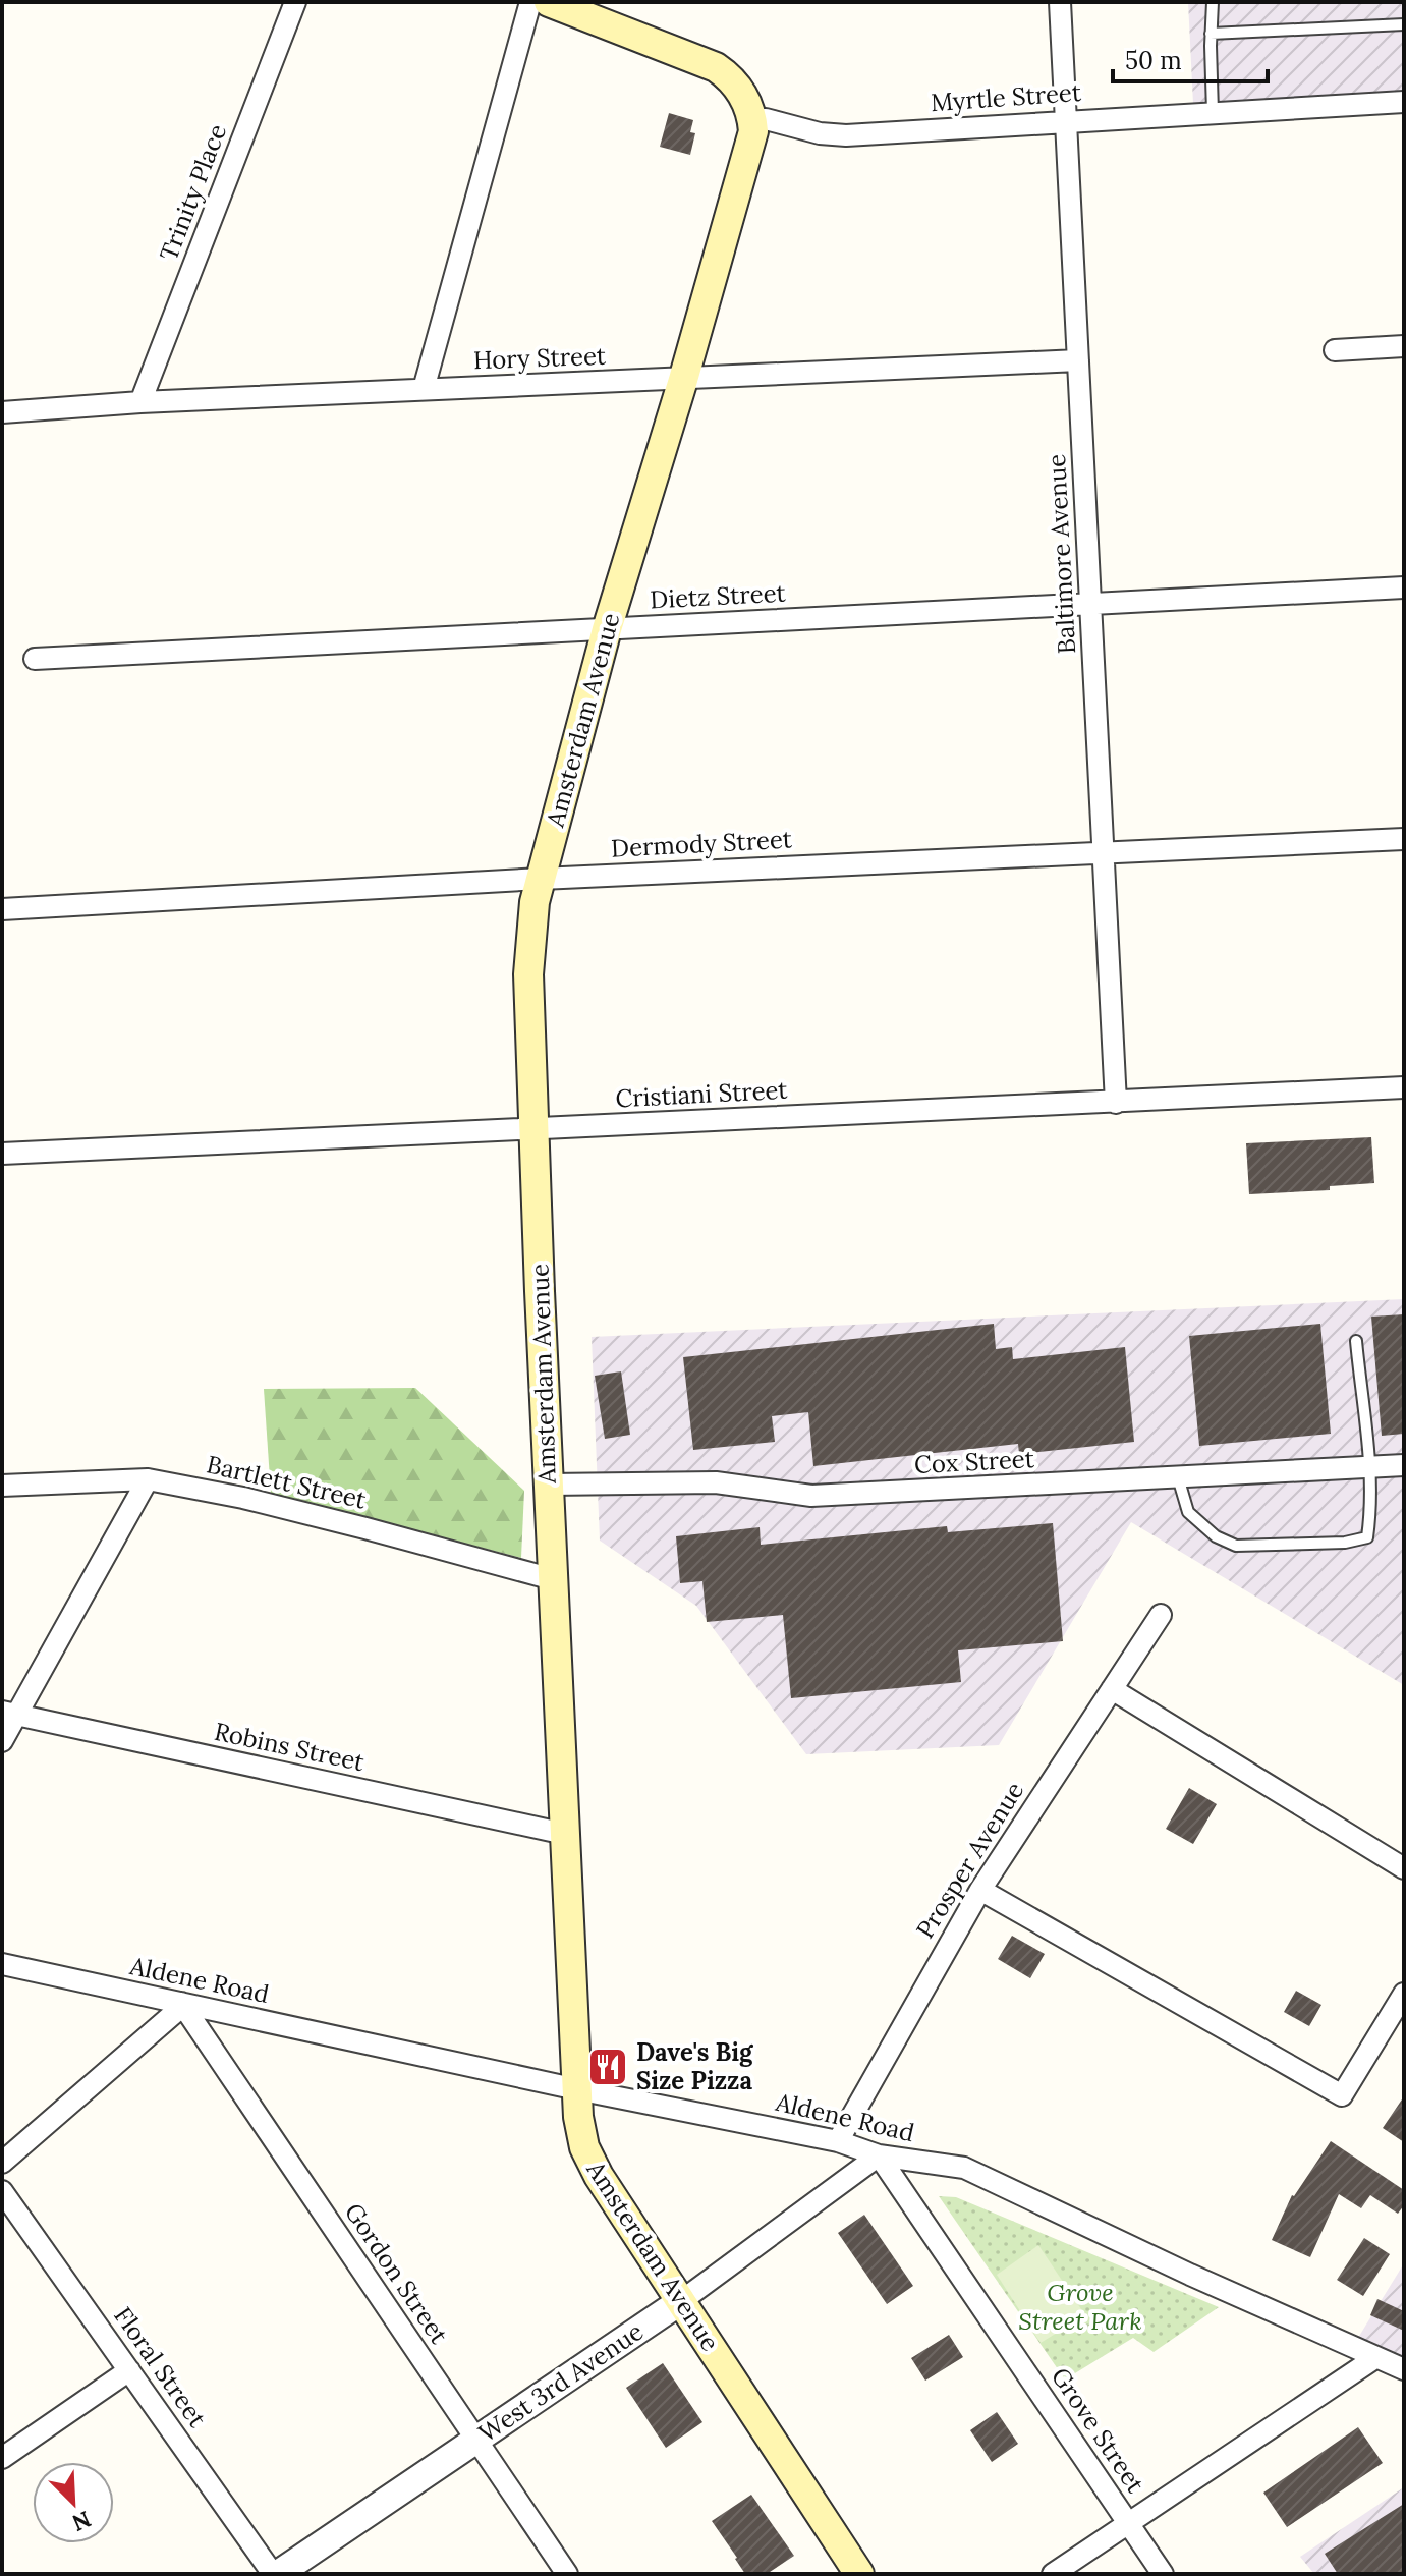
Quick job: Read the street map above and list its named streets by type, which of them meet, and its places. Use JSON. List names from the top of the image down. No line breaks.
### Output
{"streets":{"main road":["Amsterdam Avenue"],"street":["Myrtle Street","Trinity Place","Hory Street","Baltimore Avenue","Dietz Street","Dermody Street","Cristiani Street","Cox Street","Bartlett Street","Robins Street","Prosper Avenue","Aldene Road","Gordon Street","Floral Street","West 3rd Avenue","Grove Street"]},"crossings":[["Myrtle Street","Baltimore Avenue"],["Myrtle Street","Amsterdam Avenue"],["Trinity Place","Hory Street"],["Hory Street","Baltimore Avenue"],["Hory Street","Amsterdam Avenue"],["Baltimore Avenue","Dietz Street"],["Baltimore Avenue","Dermody Street"],["Baltimore Avenue","Cristiani Street"],["Dietz Street","Amsterdam Avenue"],["Amsterdam Avenue","Dermody Street"],["Amsterdam Avenue","Cristiani Street"],["Amsterdam Avenue","Cox Street"],["Amsterdam Avenue","Bartlett Street"],["Amsterdam Avenue","Robins Street"],["Amsterdam Avenue","Aldene Road"],["Amsterdam Avenue","West 3rd Avenue"],["Prosper Avenue","Aldene Road"],["Aldene Road","Gordon Street"],["Aldene Road","West 3rd Avenue"],["Aldene Road","Grove Street"],["Gordon Street","West 3rd Avenue"],["Floral Street","West 3rd Avenue"],["West 3rd Avenue","Grove Street"]],"parks":["Grove Street Park"],"places":{"restaurant":["Dave's Big Size Pizza"]},"scale_bar":"50 m","north":"bottom right"}
